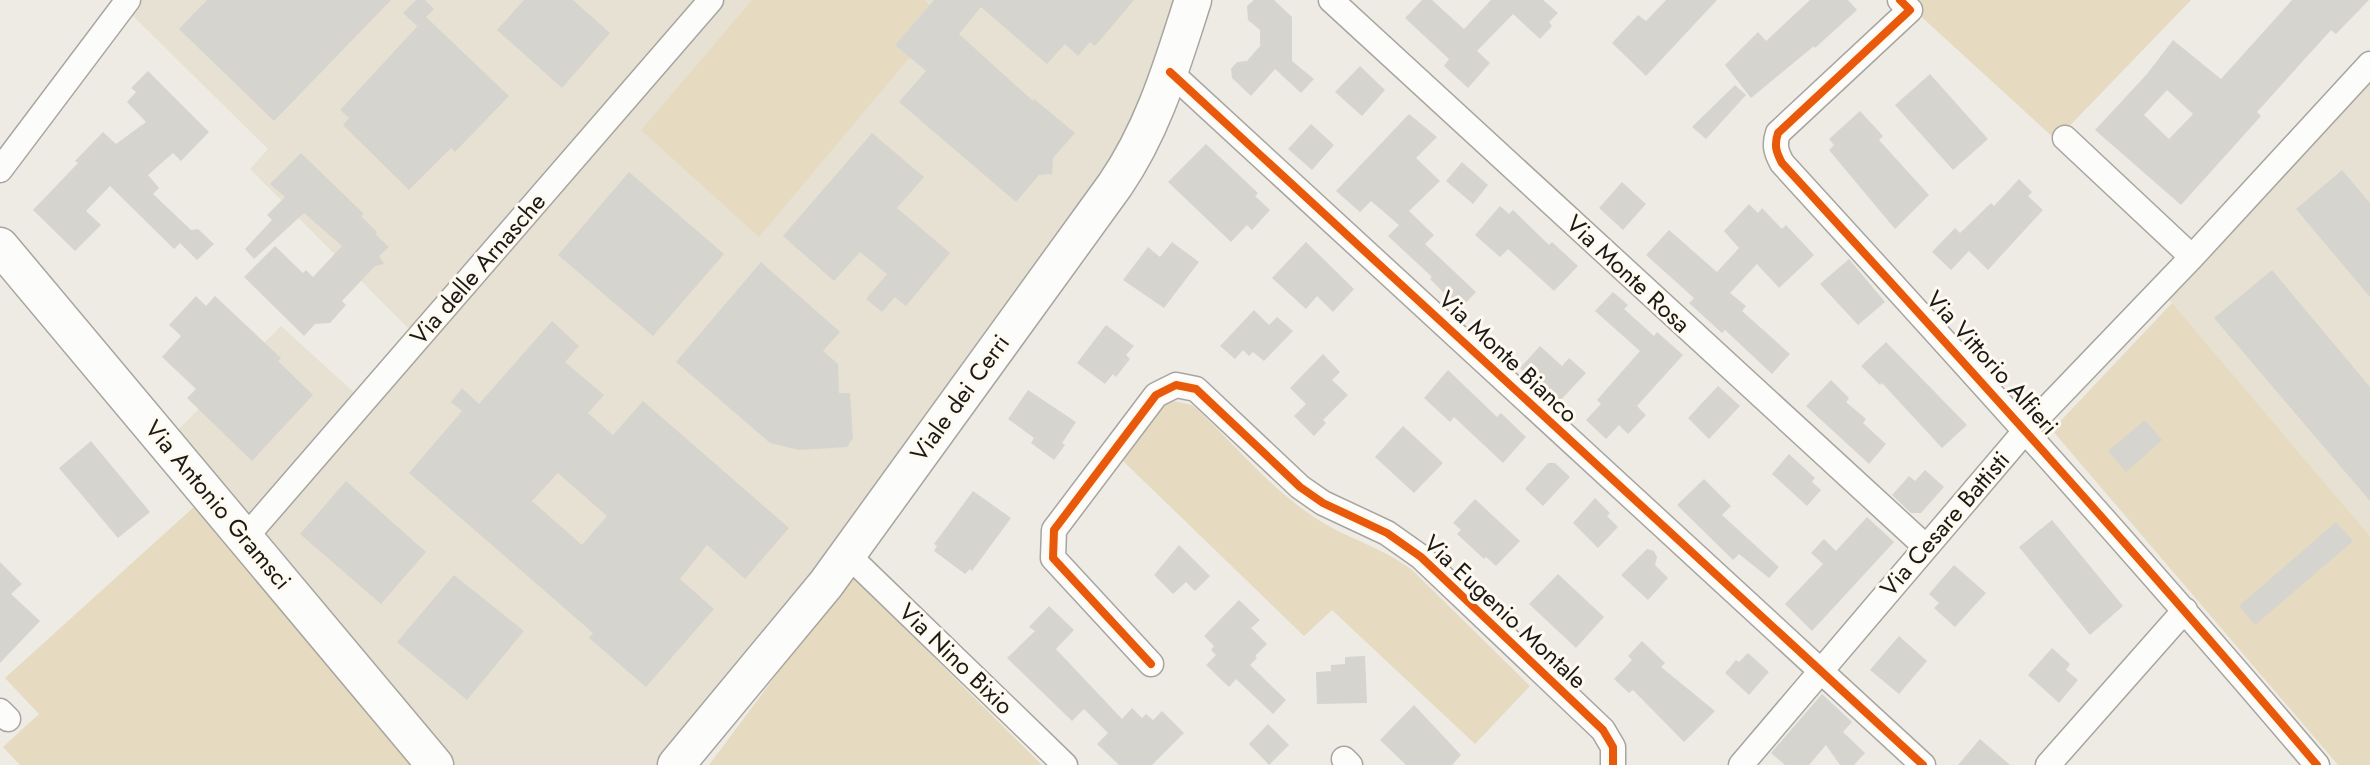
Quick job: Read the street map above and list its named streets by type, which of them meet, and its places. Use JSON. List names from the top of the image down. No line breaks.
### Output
{"streets":{"street":["Via delle Arnasche","Via Monte Rosa","Via Monte Bianco","Via Vittorio Alfieri","Viale dei Cerri","Via Antonio Gramsci","Via Cesare Battisti","Via Eugenio Montale","Via Nino Bixio"]},"crossings":[["Via delle Arnasche","Via Antonio Gramsci"],["Via Monte Rosa","Via Cesare Battisti"],["Via Monte Bianco","Viale dei Cerri"],["Via Monte Bianco","Via Cesare Battisti"],["Via Vittorio Alfieri","Via Cesare Battisti"],["Viale dei Cerri","Via Nino Bixio"]]}
